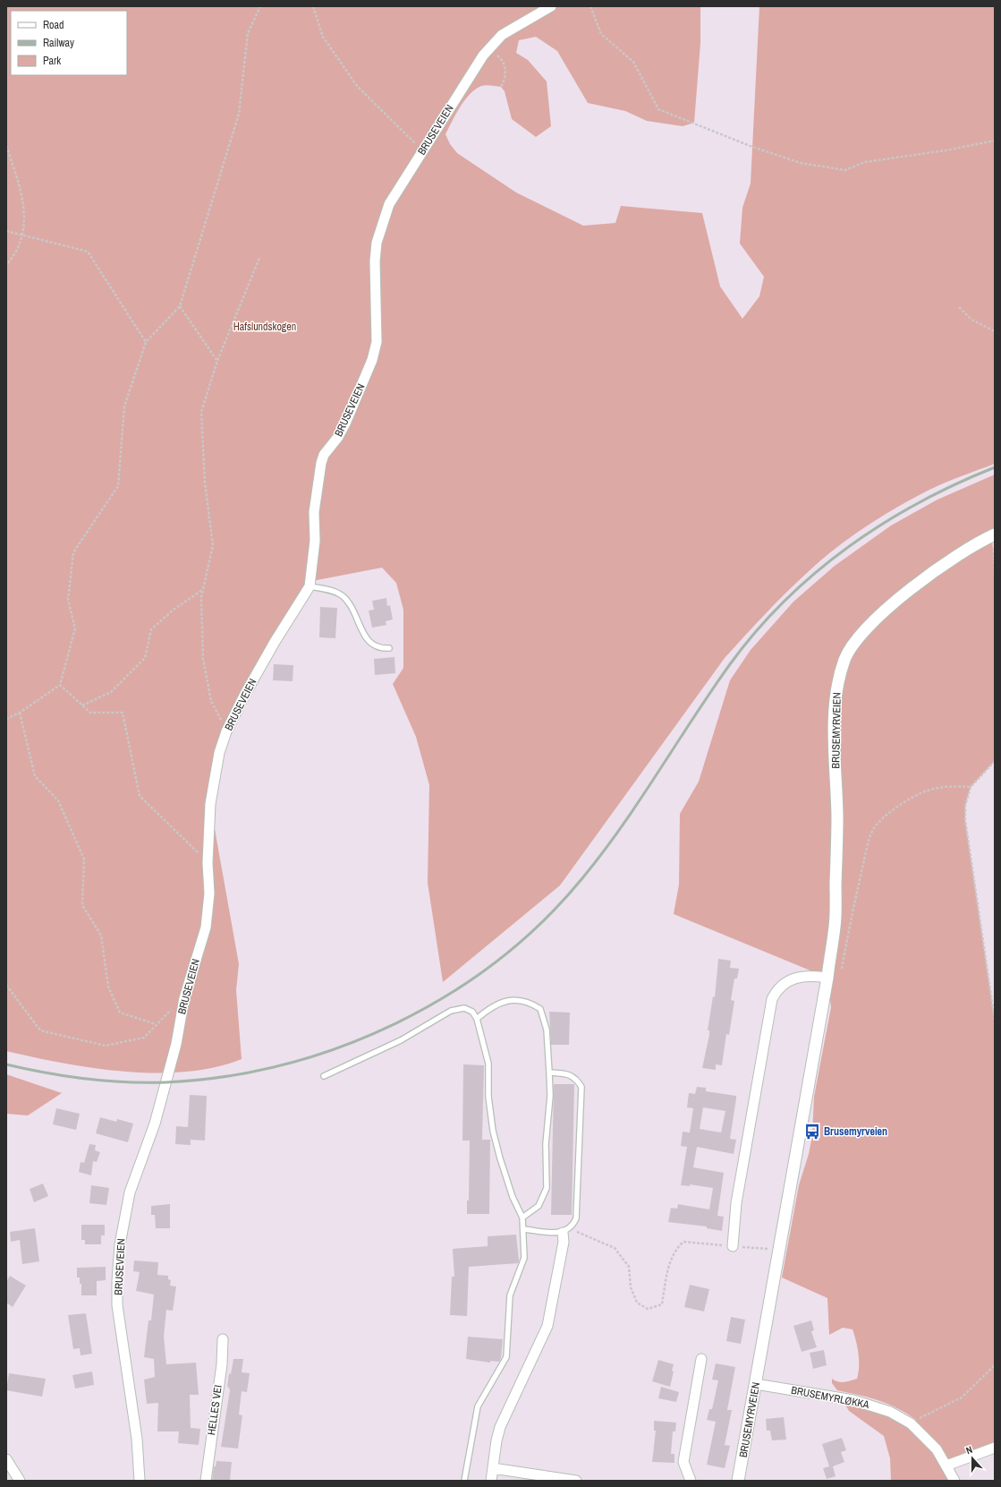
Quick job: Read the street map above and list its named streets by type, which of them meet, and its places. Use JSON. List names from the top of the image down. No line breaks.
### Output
{"streets":{"street":["BRUSEVEIEN","BRUSEMYRVEIEN","BRUSEMYRLØKKA","HELLES VEI"]},"crossings":[["BRUSEMYRVEIEN","BRUSEMYRLØKKA"]],"parks":["Hafslundskogen"],"places":{"bus stop":["Brusemyrveien"]},"legend":["Road","Railway","Park"],"north":"top"}
